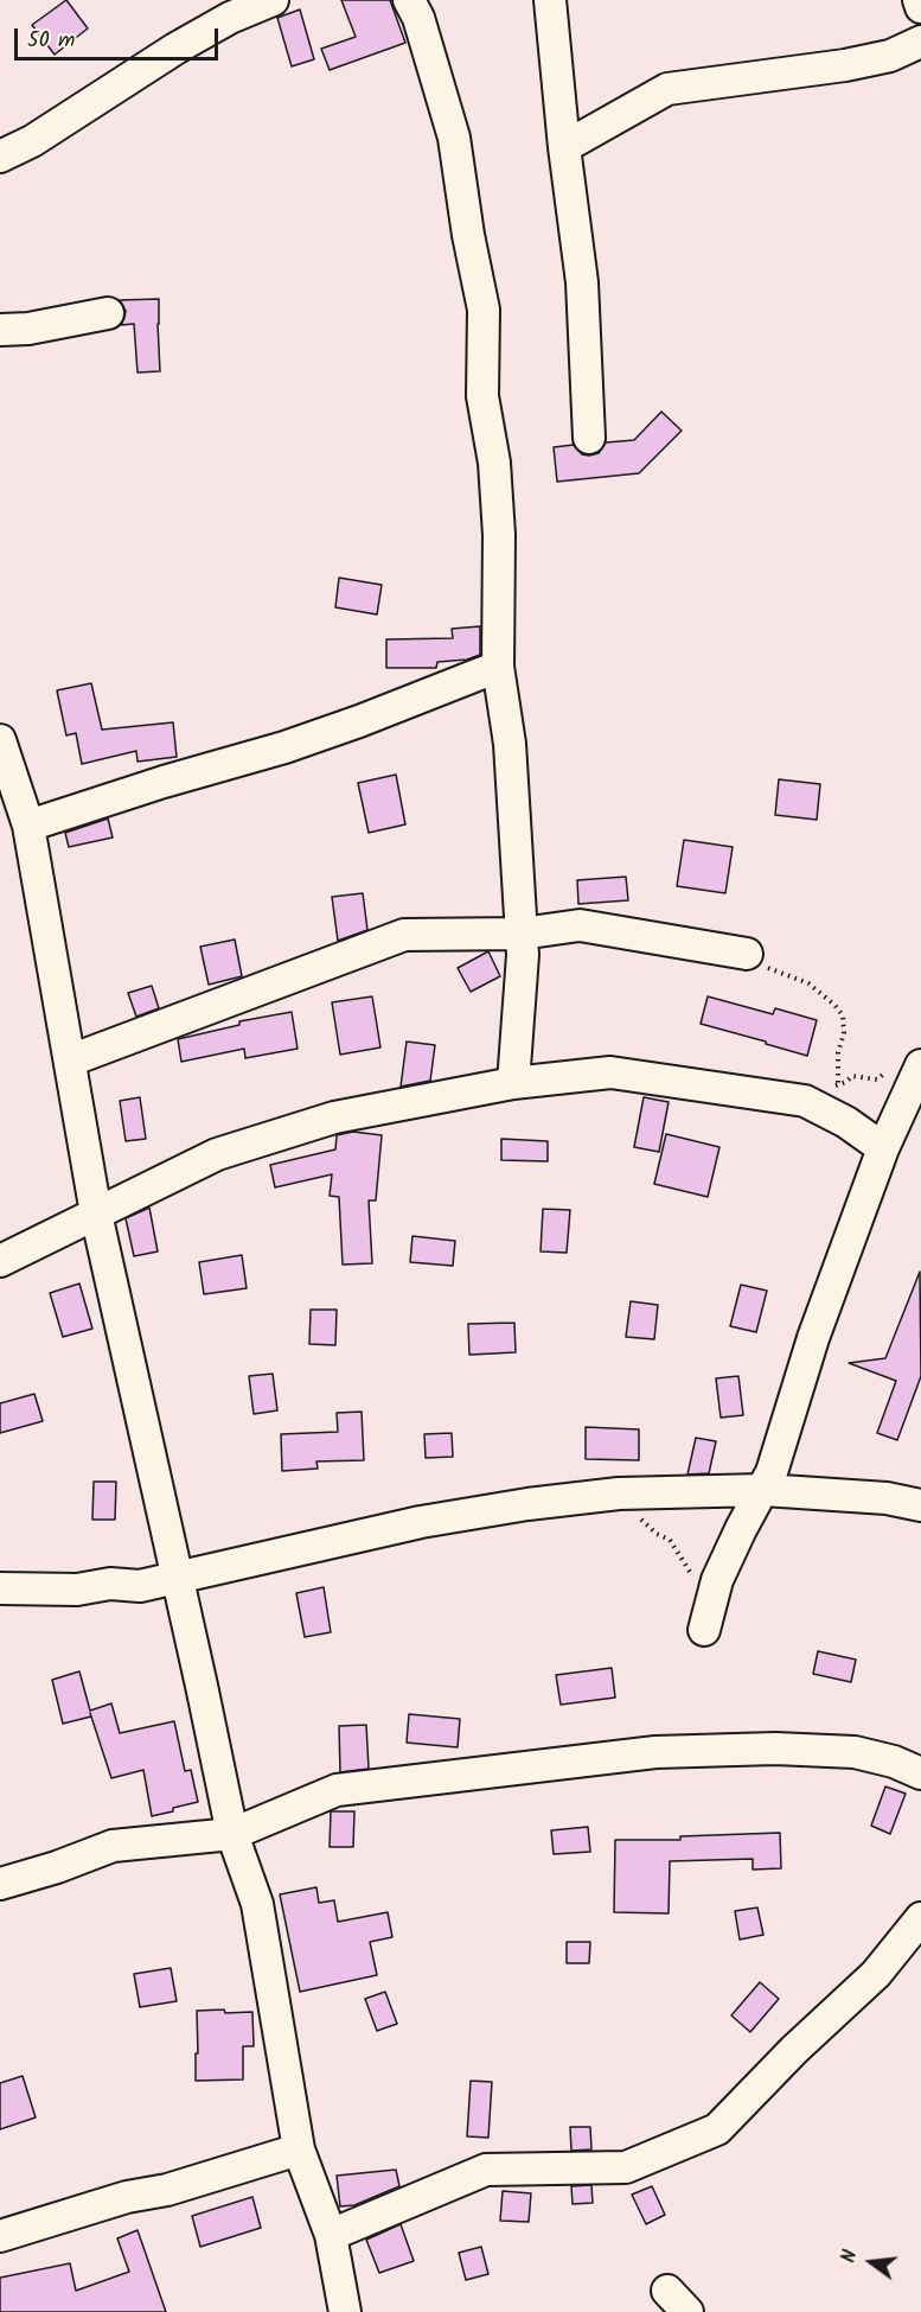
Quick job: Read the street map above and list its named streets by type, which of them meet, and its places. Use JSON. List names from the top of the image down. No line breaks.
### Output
{"scale_bar":"50 m","north":"left"}
